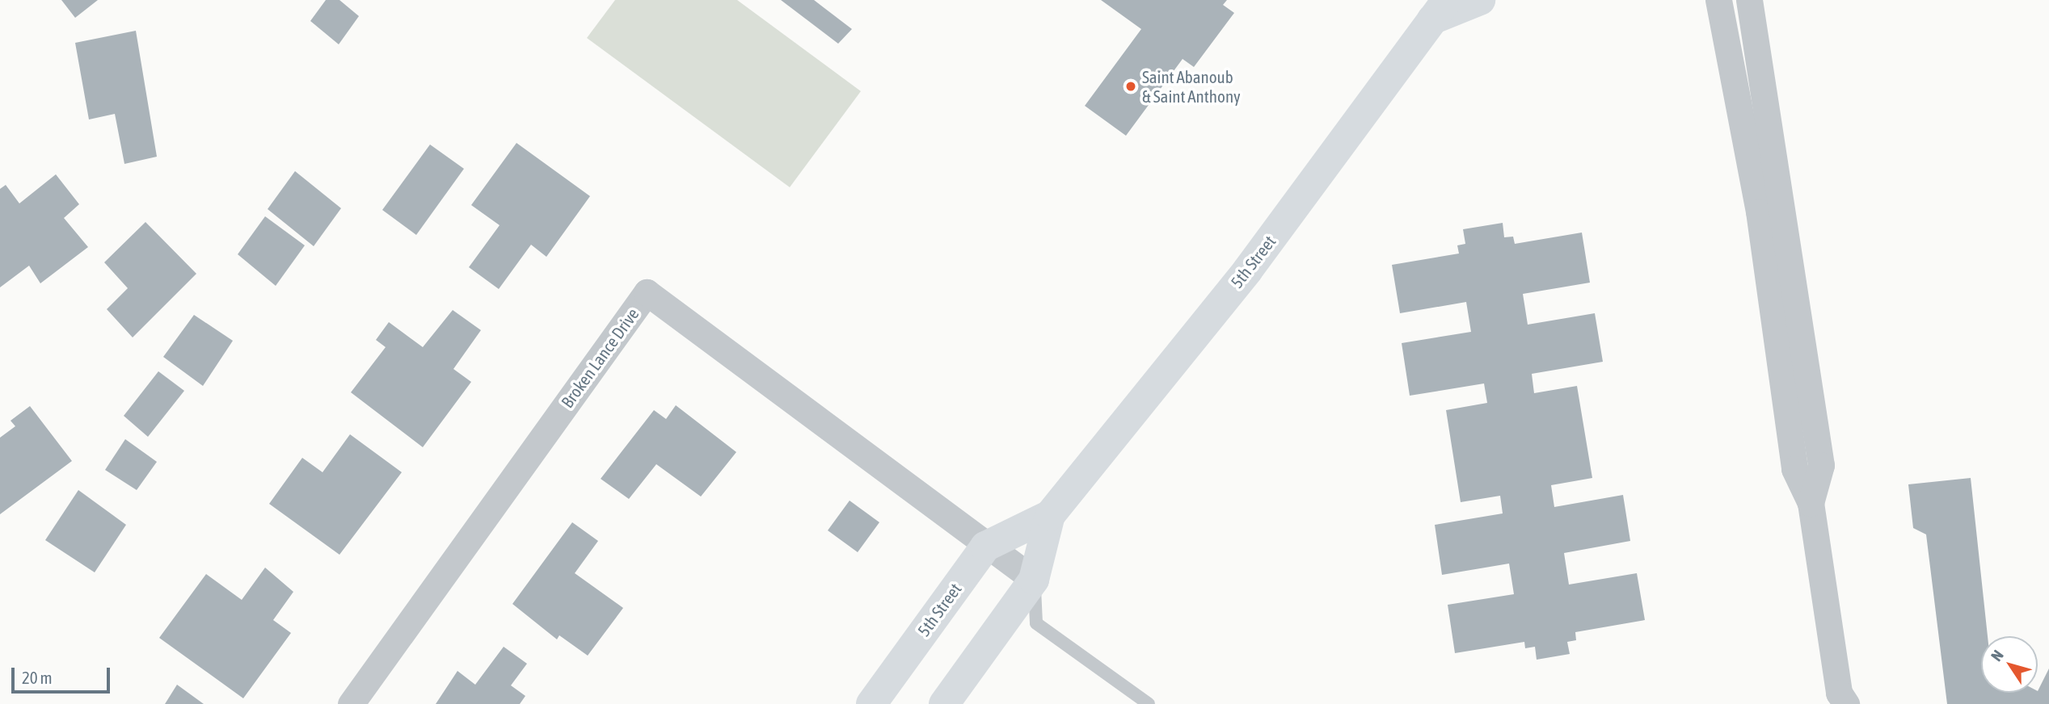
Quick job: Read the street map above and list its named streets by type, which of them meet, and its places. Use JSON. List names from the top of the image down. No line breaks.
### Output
{"streets":{"street":["5th Street","Broken Lance Drive"]},"crossings":[["5th Street","Broken Lance Drive"]],"places":["Saint Abanoub & Saint Anthony"],"scale_bar":"20 m","north":"top left"}
